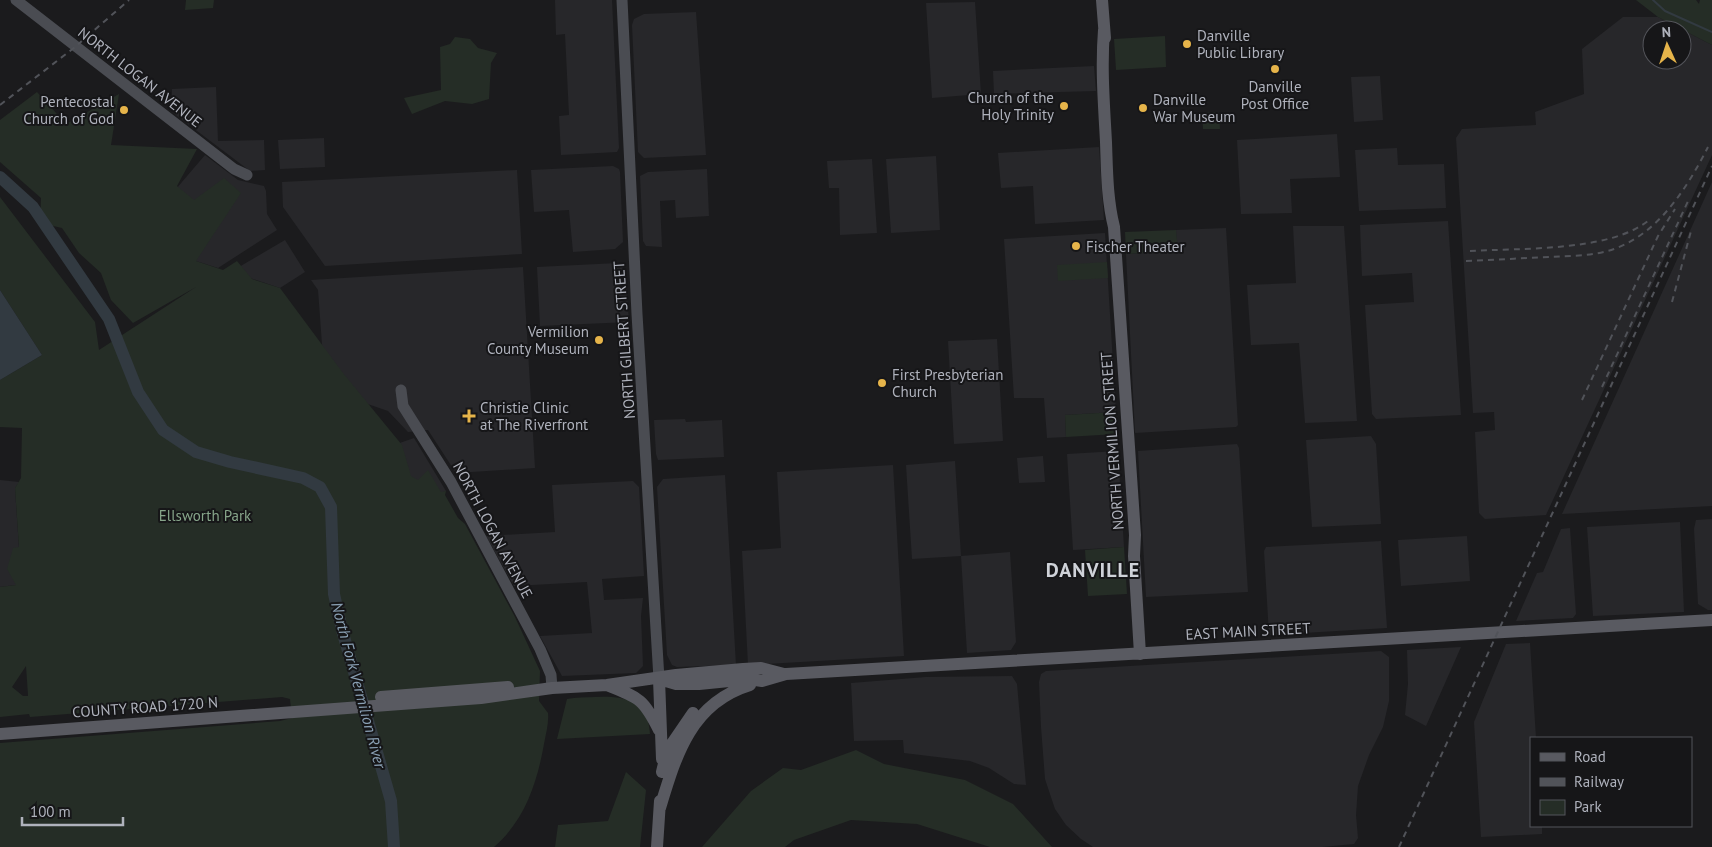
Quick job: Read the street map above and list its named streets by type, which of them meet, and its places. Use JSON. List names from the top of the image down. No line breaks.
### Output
{"streets":{"main road":["NORTH LOGAN AVENUE","NORTH GILBERT STREET","NORTH VERMILION STREET","EAST MAIN STREET","COUNTY ROAD 1720 N"]},"crossings":[["NORTH GILBERT STREET","EAST MAIN STREET"],["NORTH VERMILION STREET","EAST MAIN STREET"]],"districts":["DANVILLE"],"water":["North Fork Vermilion River"],"parks":["Ellsworth Park"],"places":{"other":["Danville Public Library","Danville Post Office","Church of the Holy Trinity","Danville War Museum","Pentecostal Church of God","Fischer Theater","Vermilion County Museum","First Presbyterian Church"],"health":["Christie Clinic at The Riverfront"]},"legend":["Road","Railway","Park"],"scale_bar":"100 m","north":"top"}
